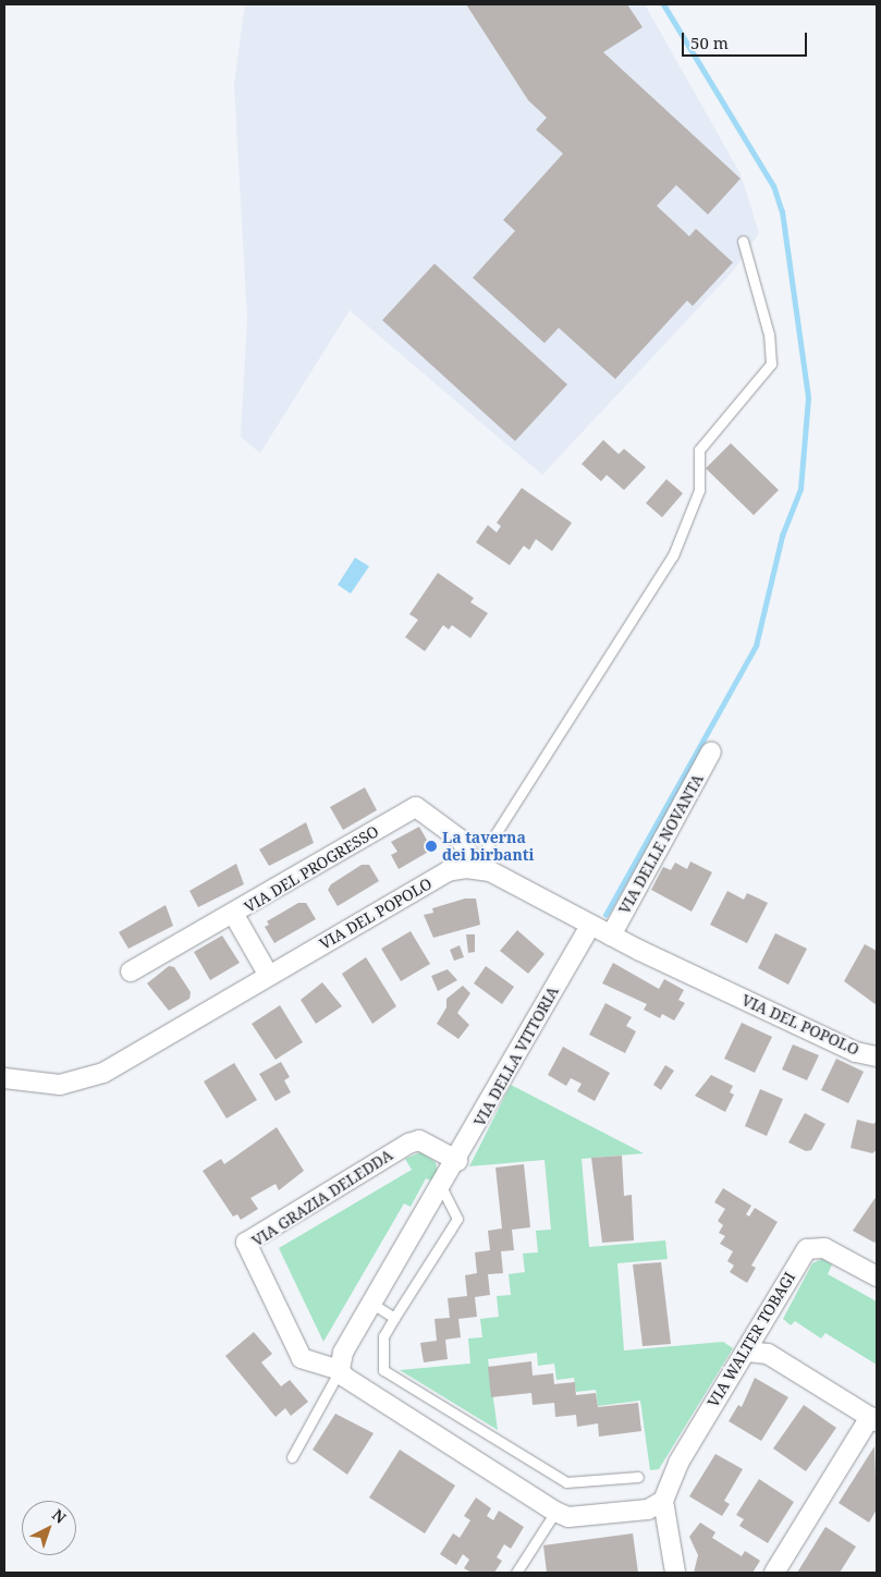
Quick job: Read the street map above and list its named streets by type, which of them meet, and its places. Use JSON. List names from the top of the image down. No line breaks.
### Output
{"streets":{"street":["VIA DELLE NOVANTA","VIA DEL PROGRESSO","VIA DEL POPOLO","VIA DELLA VITTORIA","VIA GRAZIA DELEDDA","VIA WALTER TOBAGI"]},"crossings":[["VIA DELLE NOVANTA","VIA DEL POPOLO"],["VIA DEL PROGRESSO","VIA DEL POPOLO"],["VIA DEL POPOLO","VIA DELLA VITTORIA"],["VIA DELLA VITTORIA","VIA GRAZIA DELEDDA"],["VIA GRAZIA DELEDDA","VIA WALTER TOBAGI"]],"places":["La taverna dei birbanti"],"scale_bar":"50 m","north":"top right"}
